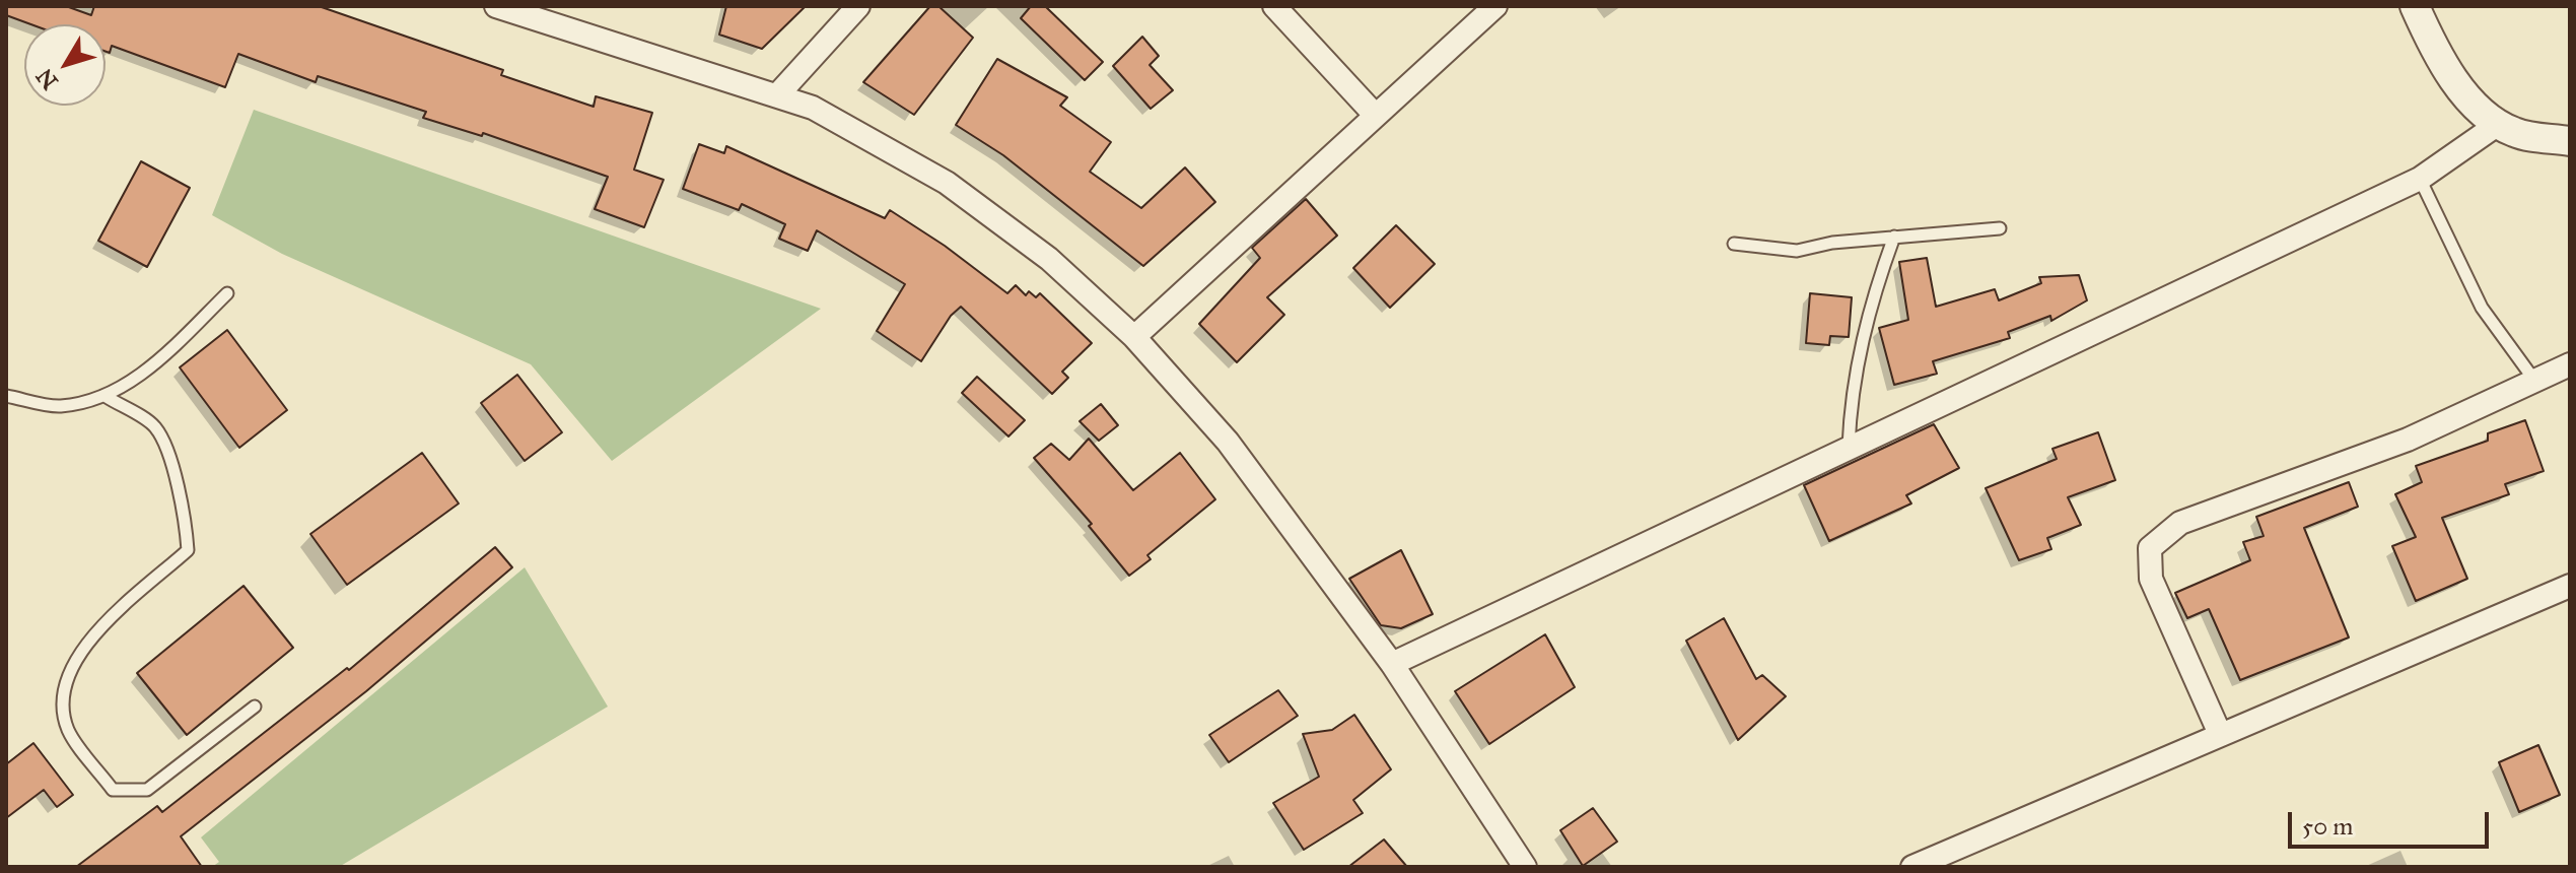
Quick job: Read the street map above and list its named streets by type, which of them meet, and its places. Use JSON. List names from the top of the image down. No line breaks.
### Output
{"scale_bar":"50 m","north":"bottom left"}
